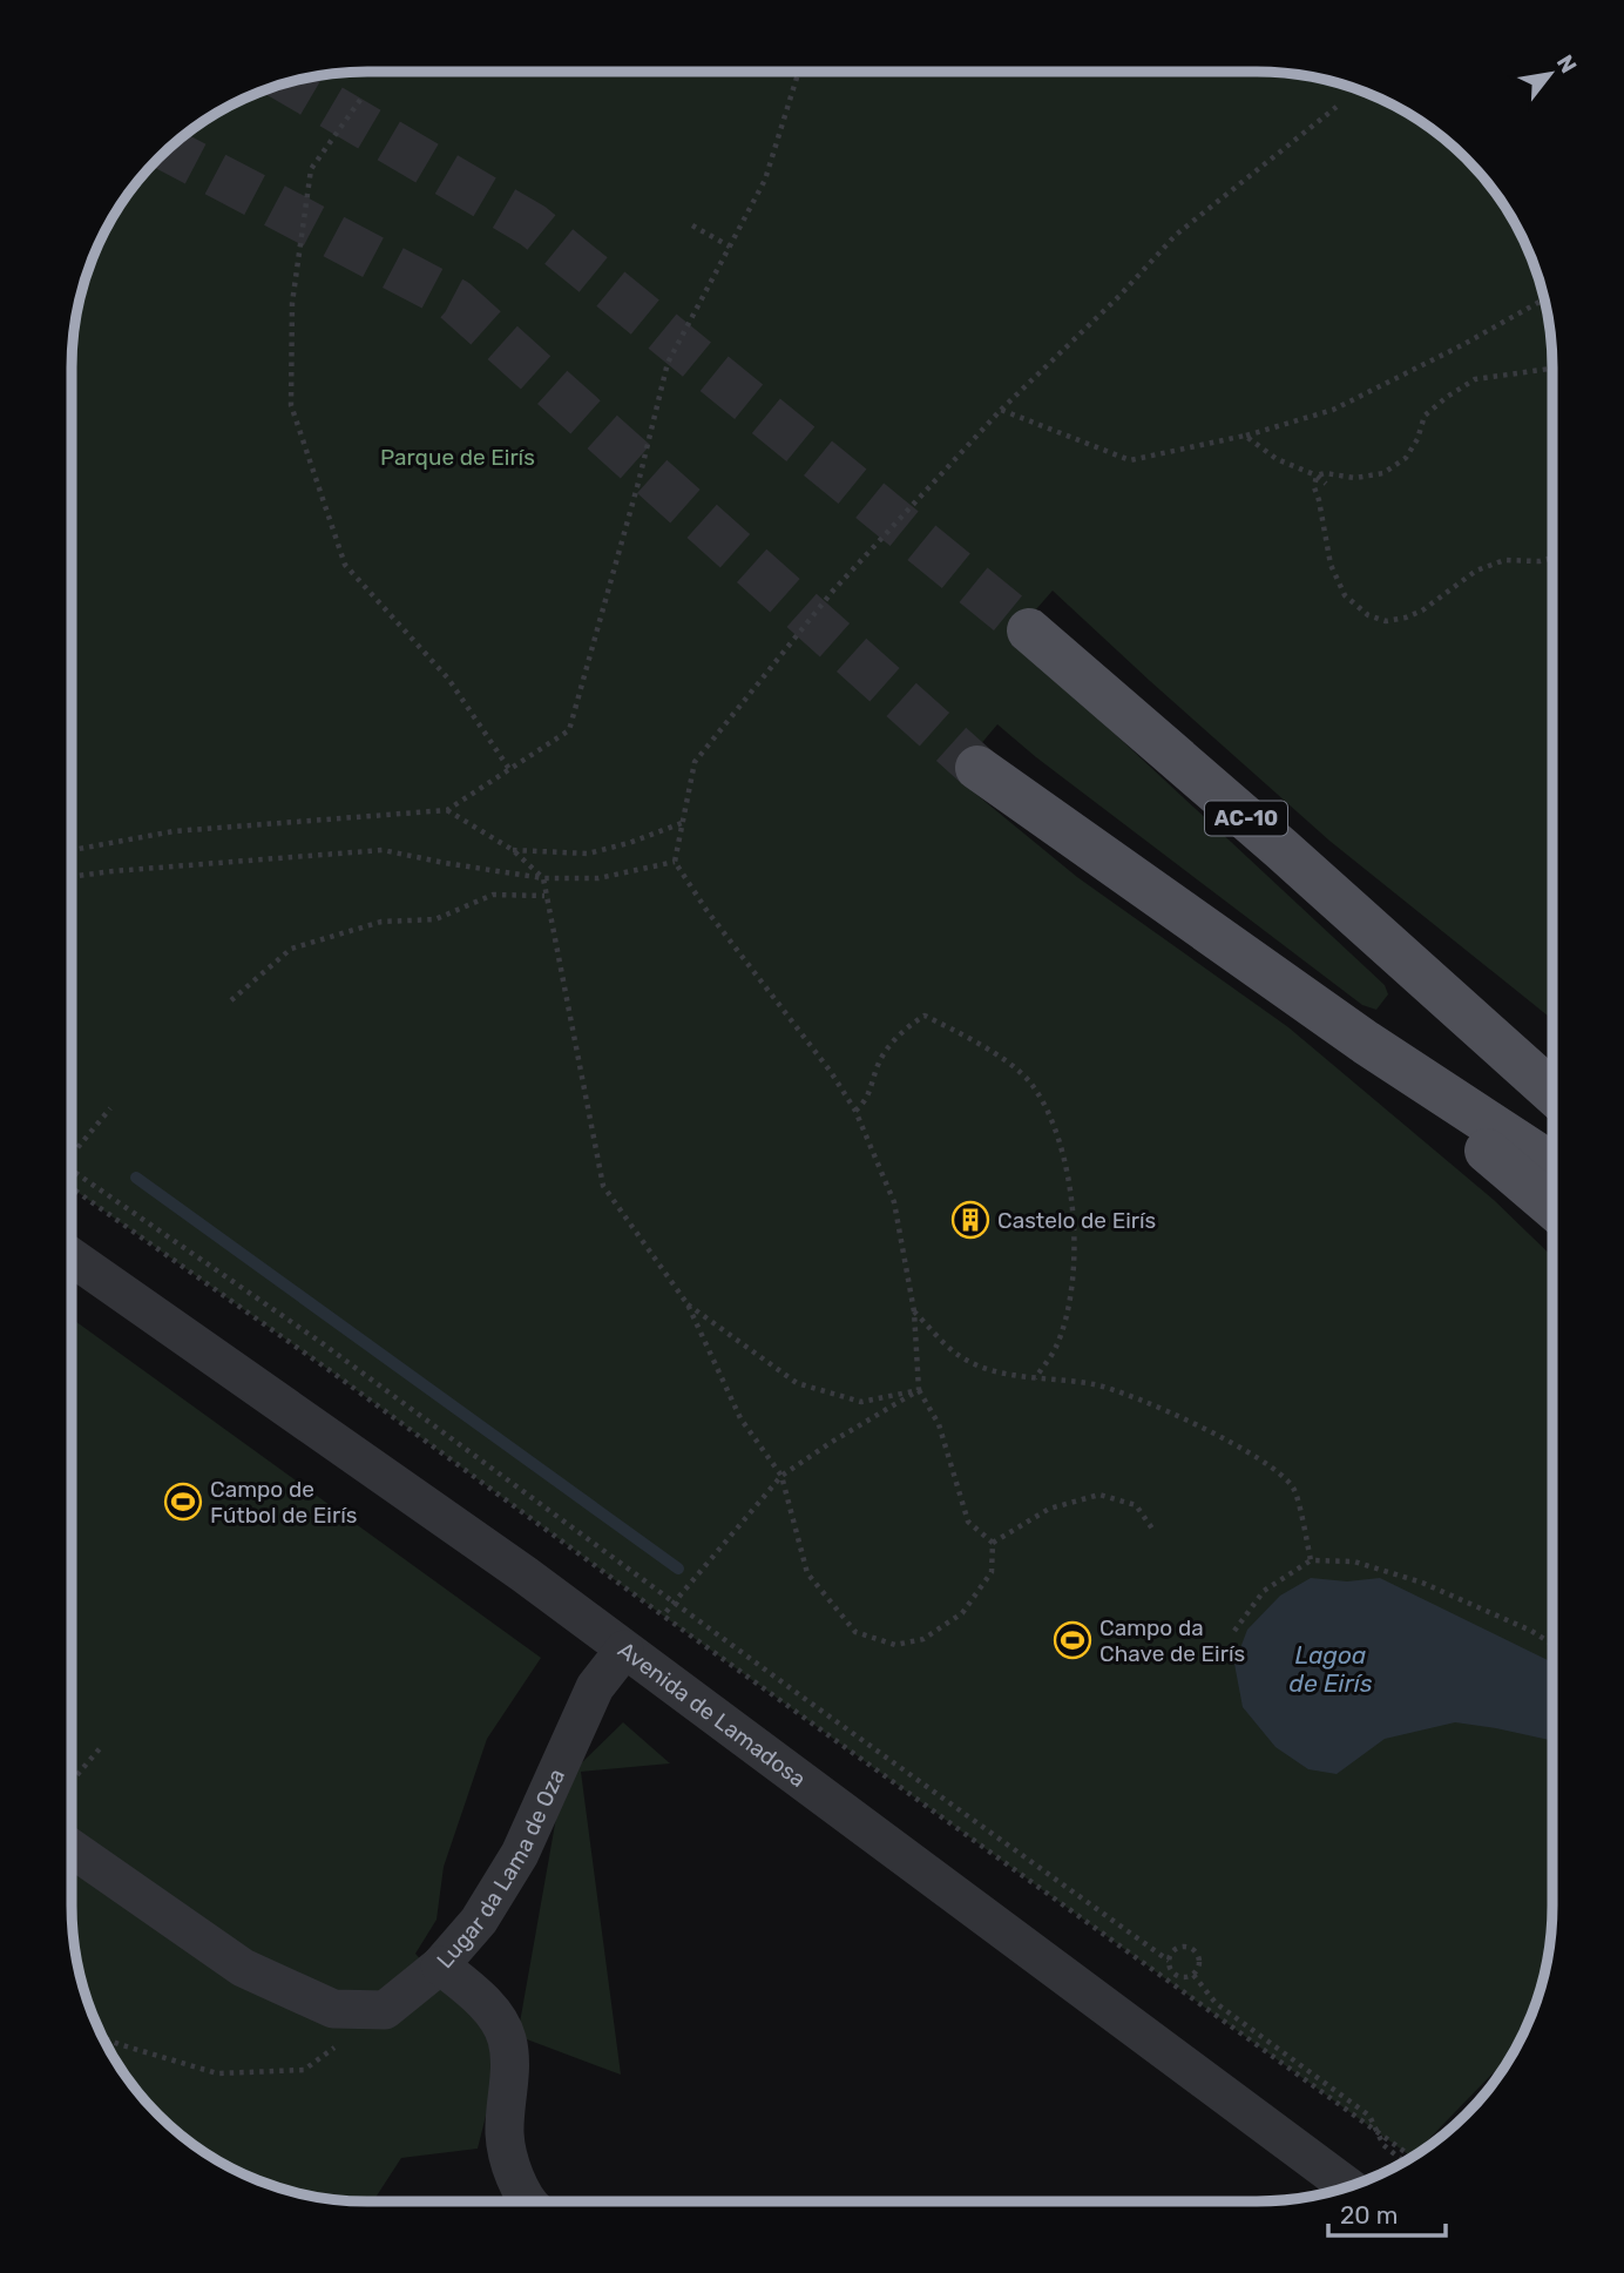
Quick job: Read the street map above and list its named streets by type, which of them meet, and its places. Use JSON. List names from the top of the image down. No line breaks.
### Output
{"streets":{"main road":["AC-10"],"street":["Avenida de Lamadosa","Lugar da Lama de Oza"]},"crossings":[["Avenida de Lamadosa","Lugar da Lama de Oza"]],"water":["Lagoa de Eirís"],"parks":["Parque de Eirís"],"places":{"building":["Castelo de Eirís"],"sports":["Campo de Fútbol de Eirís","Campo da Chave de Eirís"]},"scale_bar":"20 m","north":"top right"}
